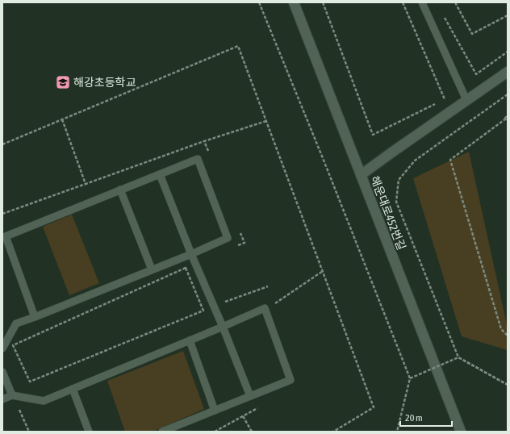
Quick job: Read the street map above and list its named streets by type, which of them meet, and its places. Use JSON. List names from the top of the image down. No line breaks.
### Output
{"streets":{"street":["해운대로452번길"]},"places":{"school or university":["해강초등학교"]},"scale_bar":"20 m"}
